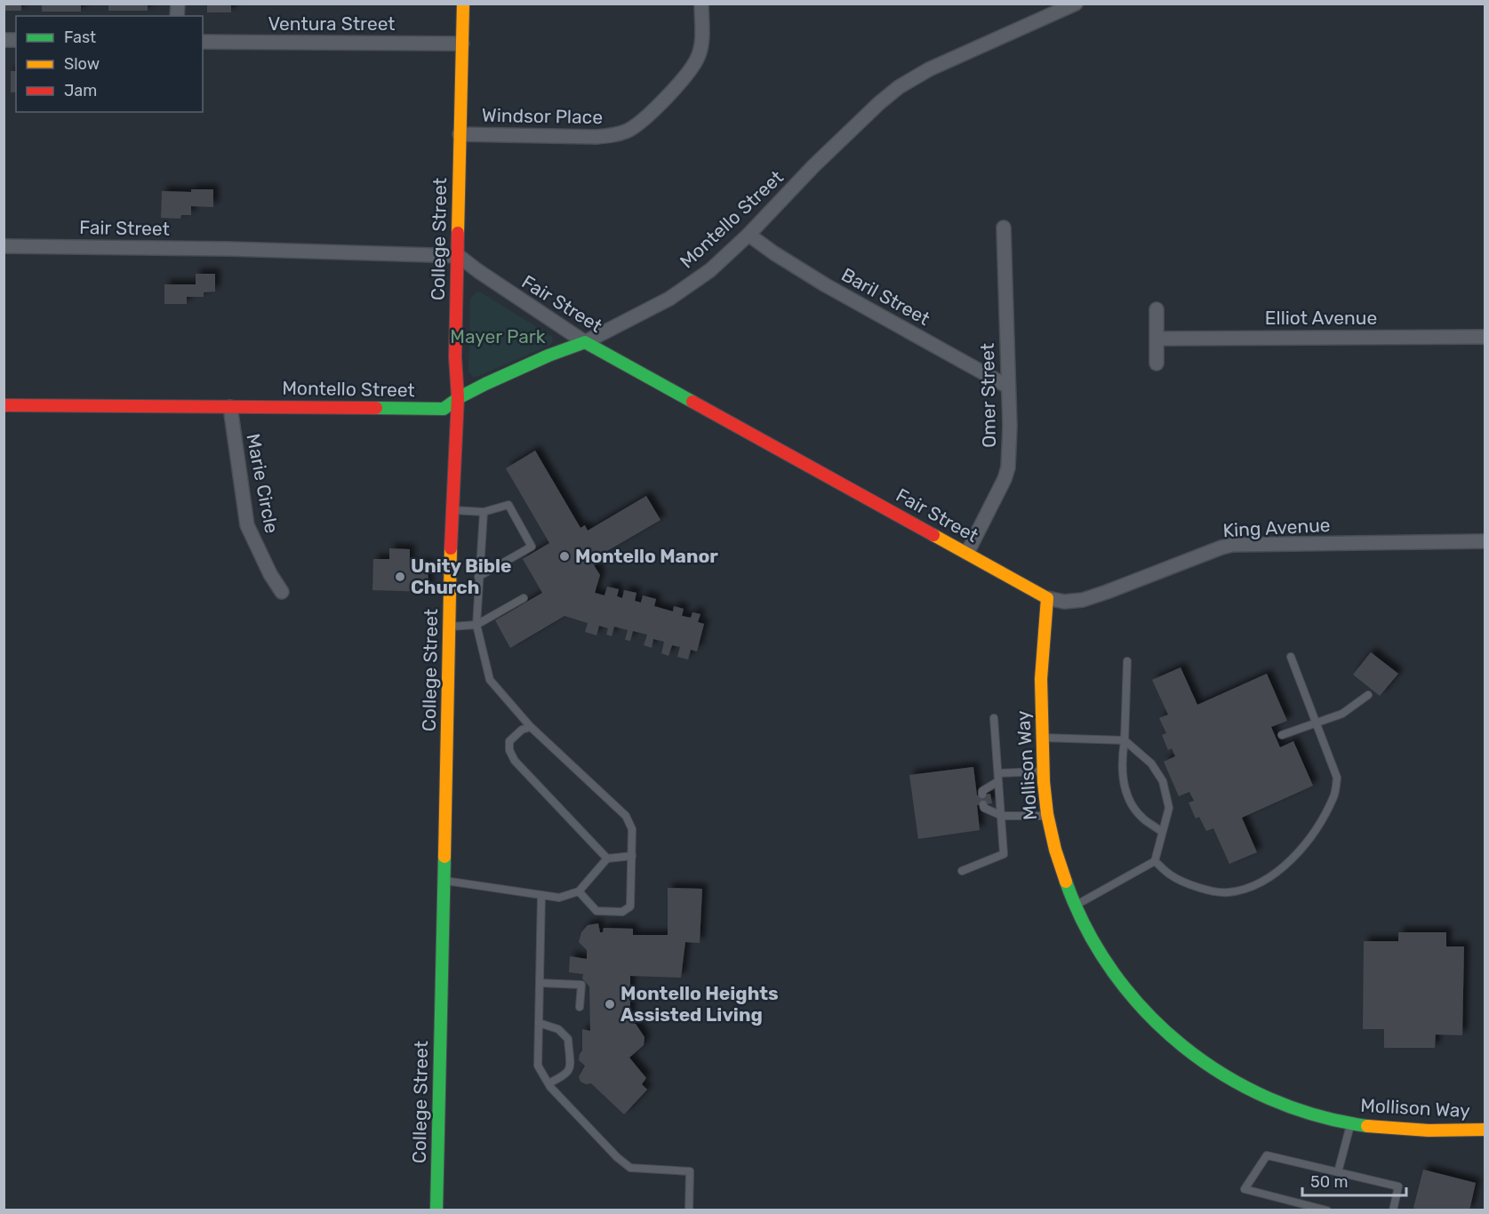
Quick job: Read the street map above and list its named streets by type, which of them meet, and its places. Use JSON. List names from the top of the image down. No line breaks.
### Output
{"streets":{"main road":["Montello Street","Fair Street","College Street","Mollison Way"],"street":["Ventura Street","Windsor Place","Baril Street","Elliot Avenue","Omer Street","Marie Circle","King Avenue"]},"crossings":[["Ventura Street","College Street"],["Windsor Place","College Street"],["Montello Street","Fair Street"],["Montello Street","College Street"],["Montello Street","Baril Street"],["Montello Street","Marie Circle"],["Fair Street","College Street"],["Fair Street","Omer Street"],["Fair Street","King Avenue"],["Fair Street","Mollison Way"],["Baril Street","Omer Street"],["King Avenue","Mollison Way"]],"parks":["Mayer Park"],"places":["Montello Manor","Unity Bible Church","Montello Heights Assisted Living"],"legend":["Fast","Slow","Jam"],"scale_bar":"50 m"}
